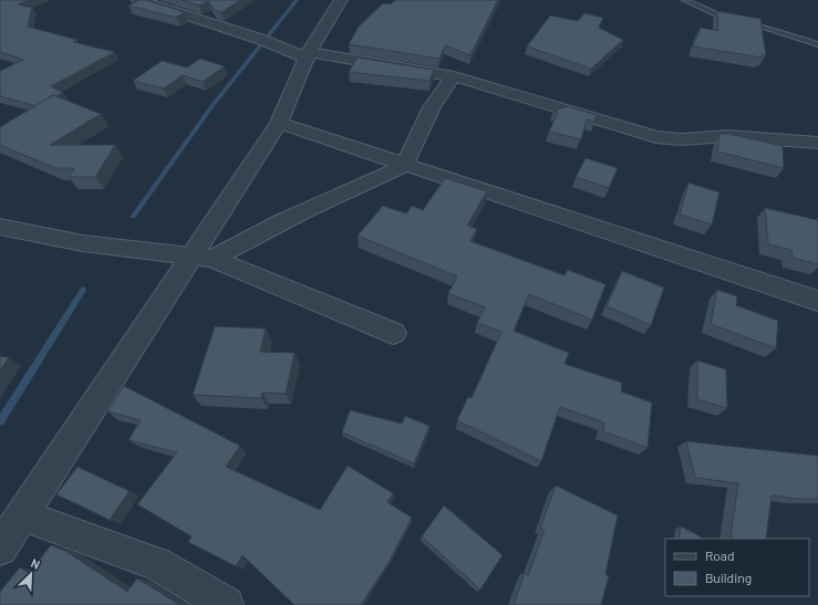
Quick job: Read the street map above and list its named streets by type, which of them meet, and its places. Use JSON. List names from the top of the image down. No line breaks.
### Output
{"legend":["Road","Building"],"north":"top right"}
